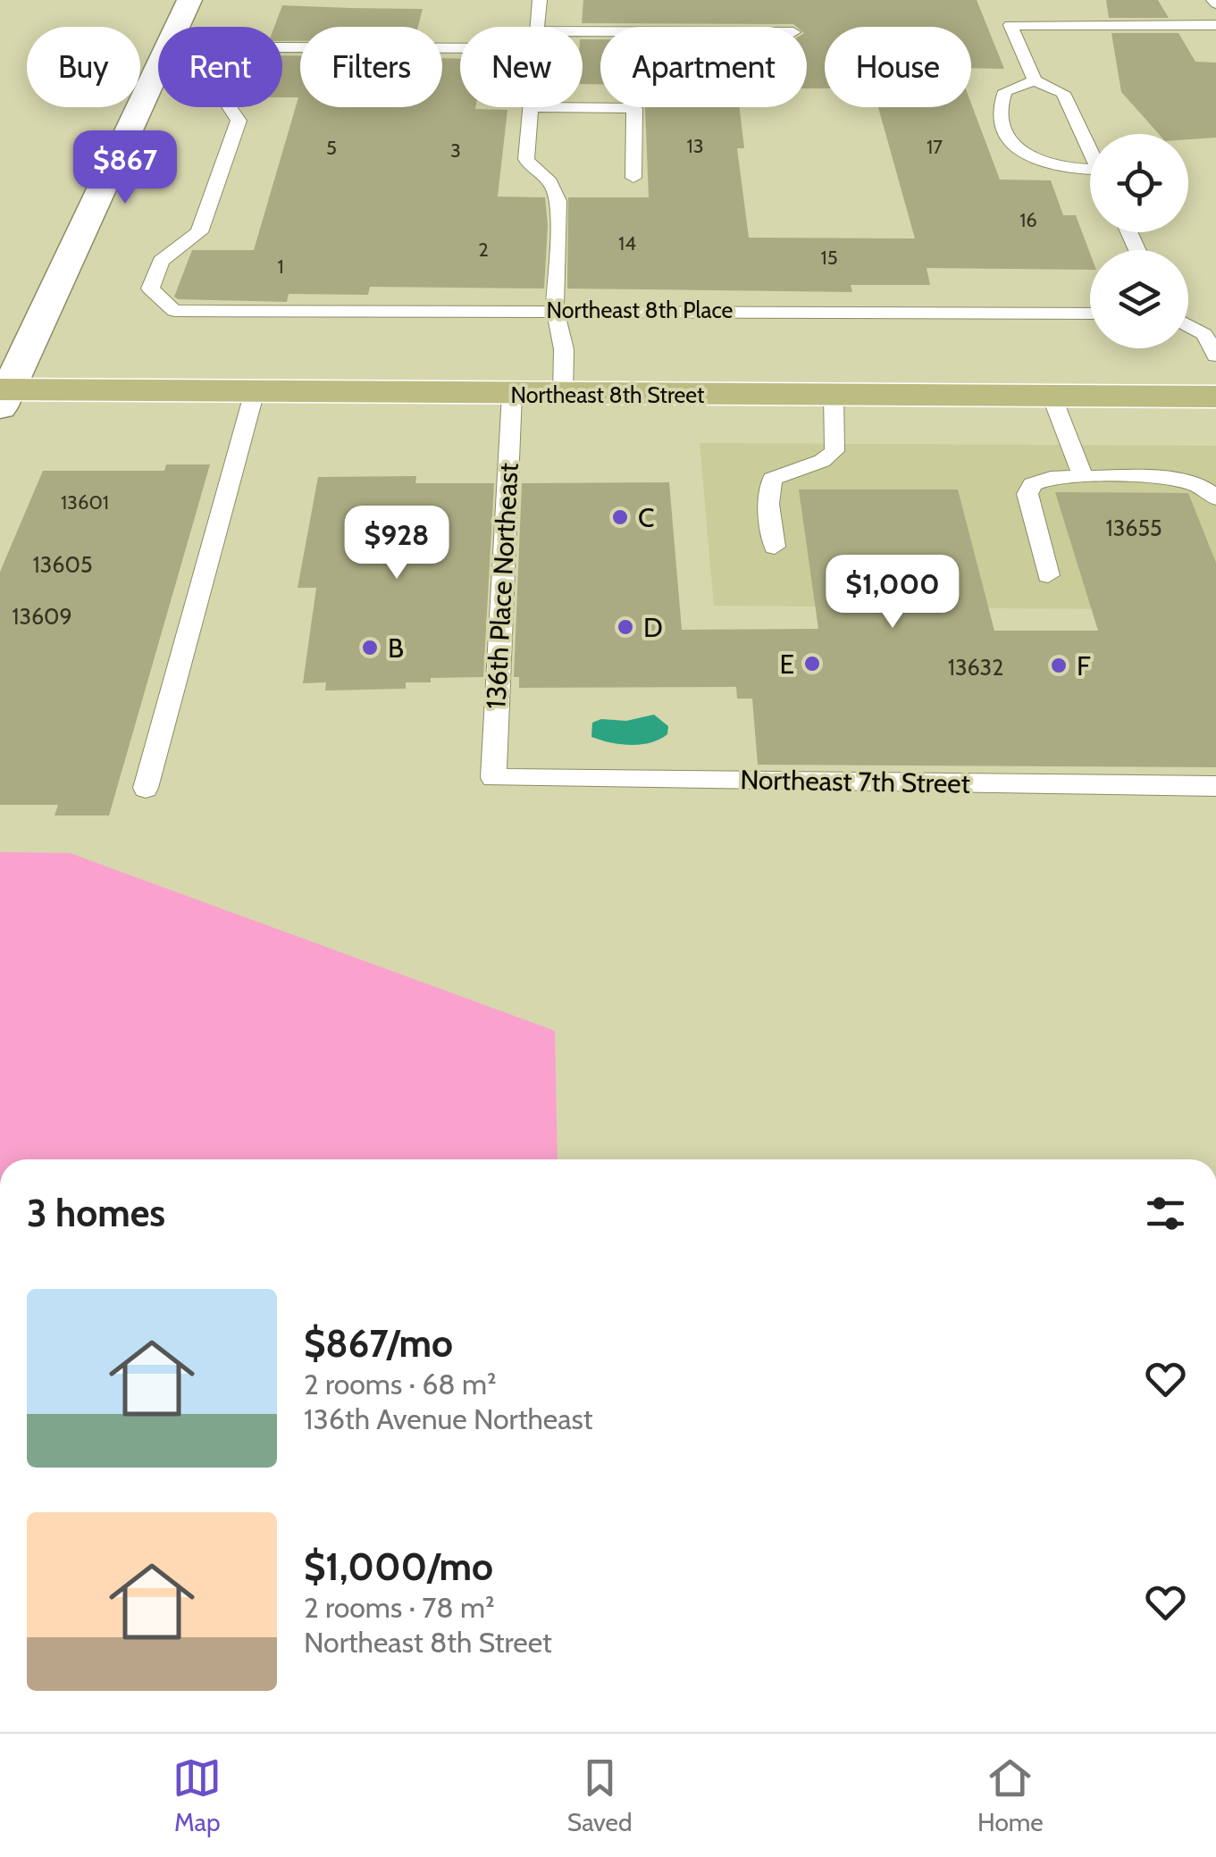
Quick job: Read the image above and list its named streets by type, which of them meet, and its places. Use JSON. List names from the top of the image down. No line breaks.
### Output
{"streets":{"main road":["Northeast 8th Street"],"lane":["Northeast 8th Place","136th Place Northeast","Northeast 7th Street"]},"crossings":[["Northeast 8th Street","136th Place Northeast"],["136th Place Northeast","Northeast 7th Street"]],"places":["C","D","B","E","F"],"house_numbers":["13","17","5","3","16","14","2","15","1","13601","13655","13605","13609","13632"],"page":{"chip":["Buy","Rent","Filters","New","Apartment","House"],"price":["$867","$928","$1,000"],"heading":"3 homes","list":[{"name":"$867/mo","note":"2 rooms · 68 m² · 136th Avenue Northeast"},{"name":"$1,000/mo","note":"2 rooms · 78 m² · Northeast 8th Street"}],"tabs":["Map","Saved","Home"]}}
